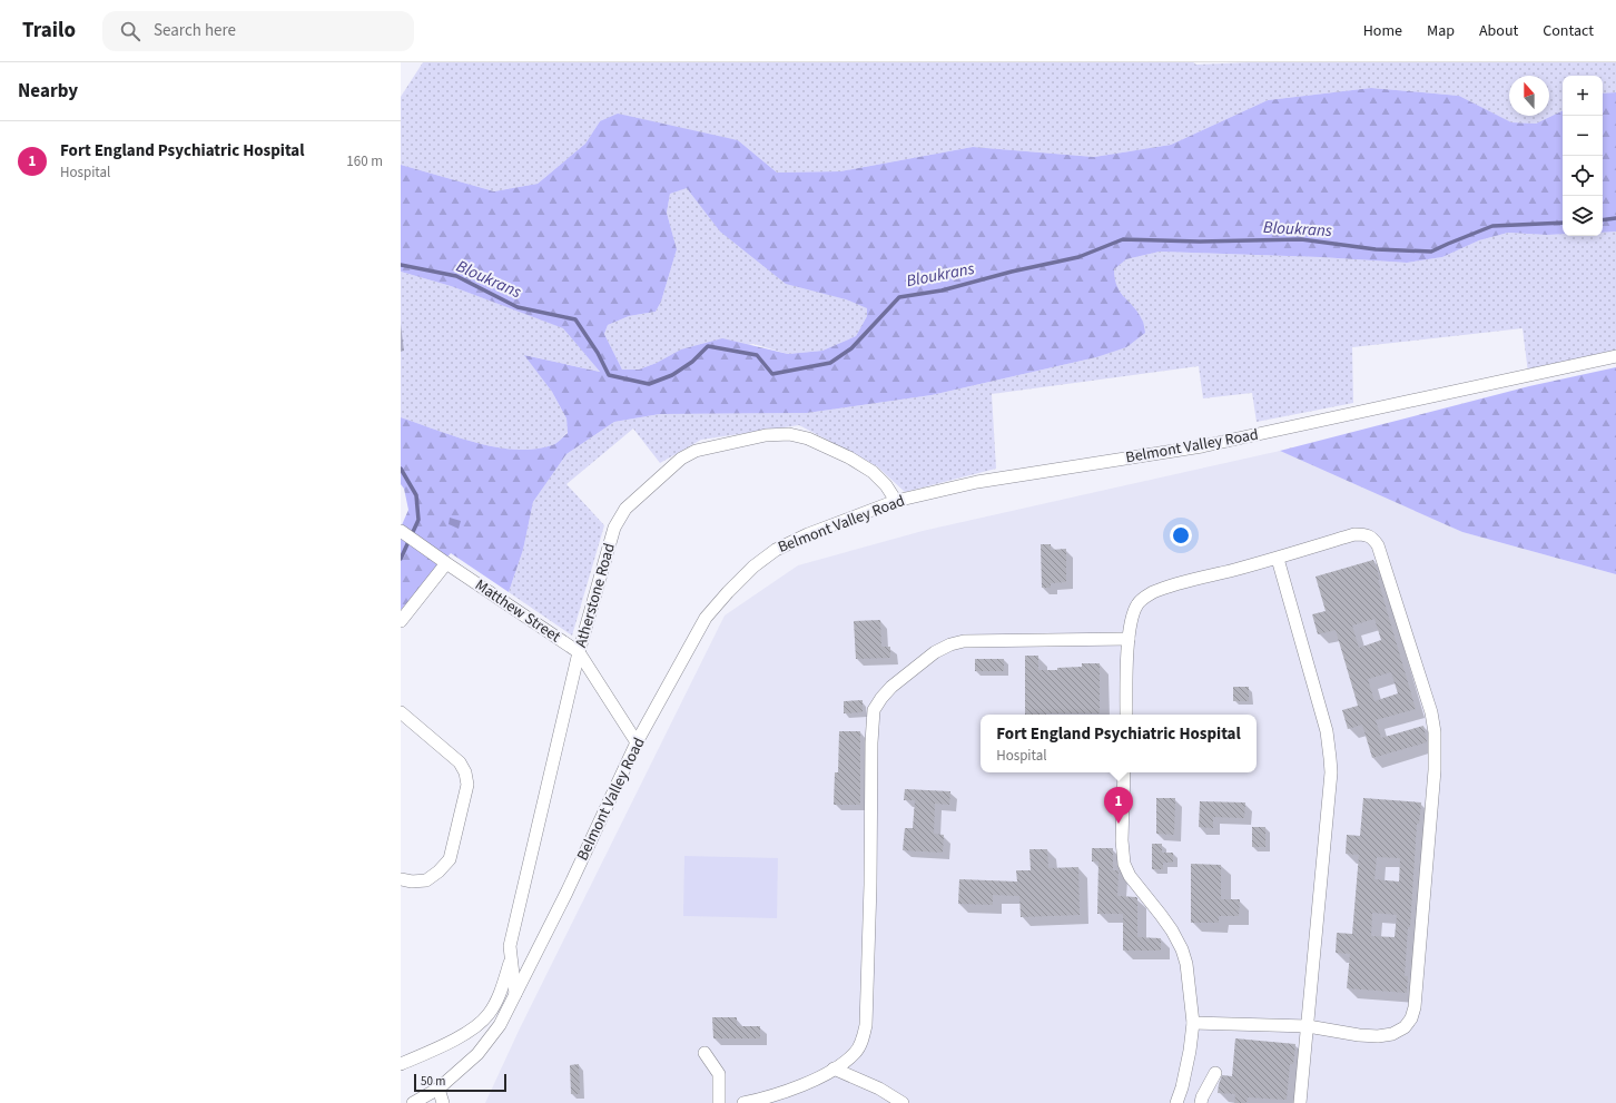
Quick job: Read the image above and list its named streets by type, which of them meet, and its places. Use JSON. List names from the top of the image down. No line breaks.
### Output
{"streets":{"street":["Belmont Valley Road","Atherstone Road","Matthew Street"]},"crossings":[["Belmont Valley Road","Atherstone Road"],["Belmont Valley Road","Matthew Street"],["Atherstone Road","Matthew Street"]],"water":["Bloukrans"],"scale_bar":"50 m","north":"top","page":{"header":"Trailo","search":"Search here","nav":["Home","Map","About","Contact"],"heading":"Nearby","map_buttons":["+","−"],"list":[{"mark":"1","name":"Fort England Psychiatric Hospital","note":"Hospital","value":"160 m"}],"popup":["Fort England Psychiatric Hospital","Hospital"],"pins":"1","scale":"50 m"}}
